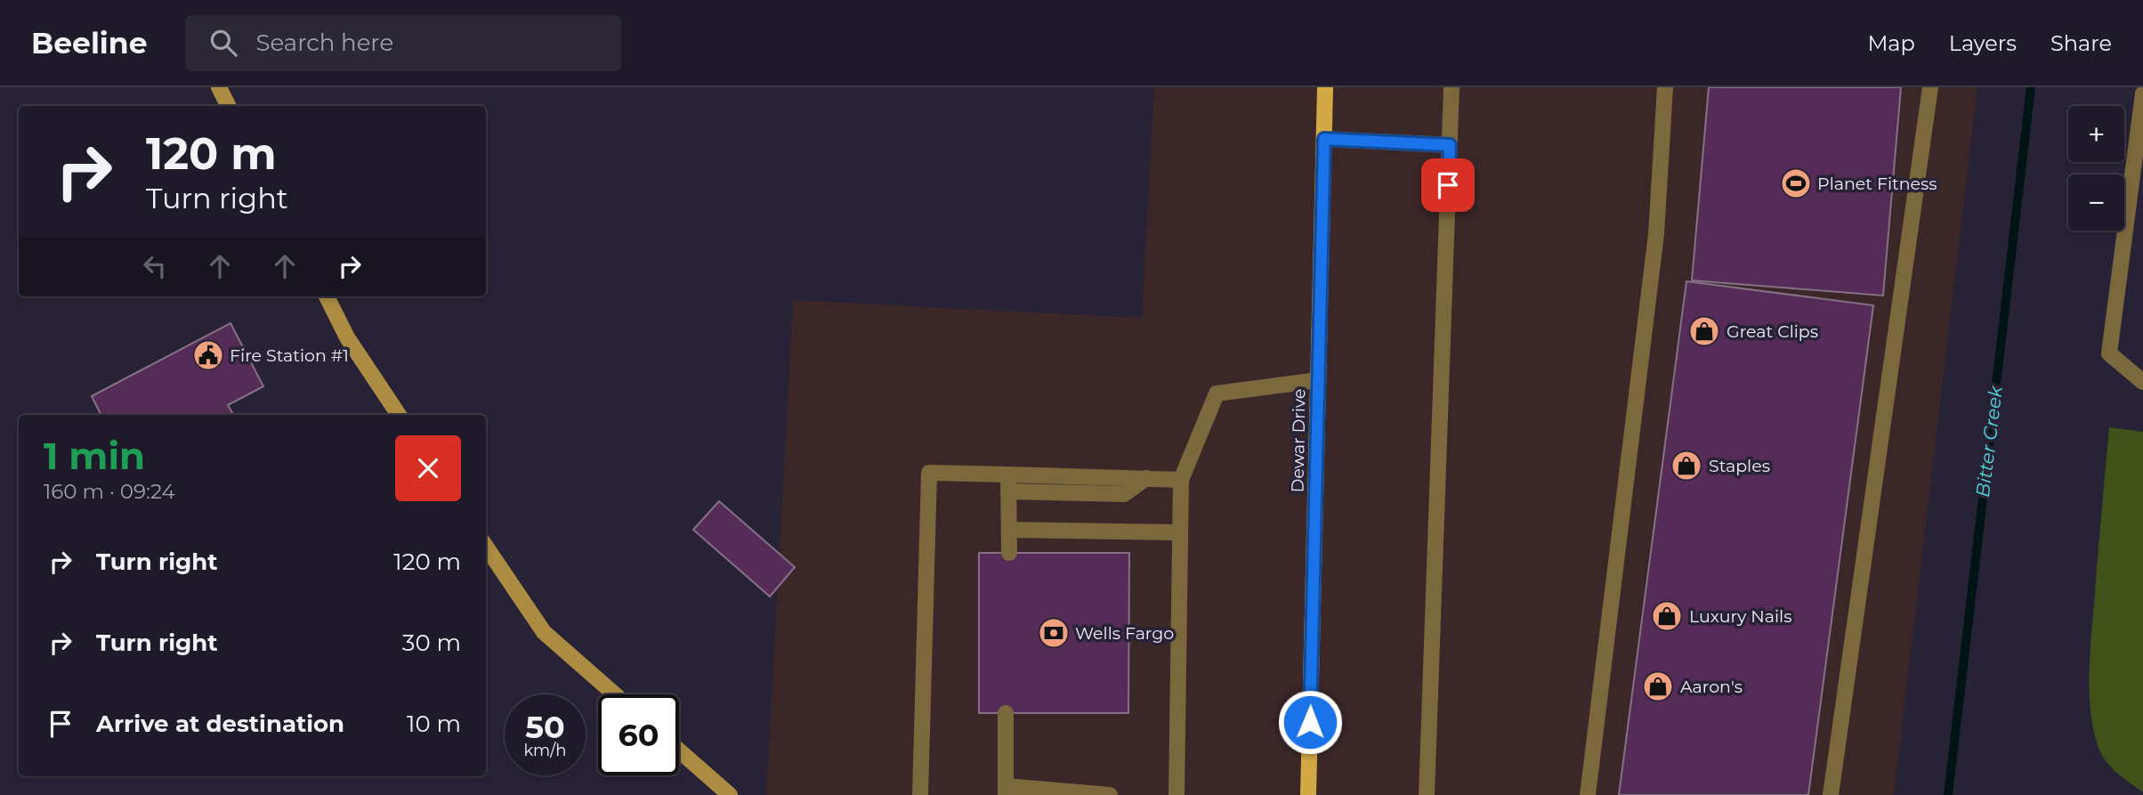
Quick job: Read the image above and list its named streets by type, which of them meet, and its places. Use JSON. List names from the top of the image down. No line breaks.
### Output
{"streets":{"main road":["Dewar Drive"]},"water":["Bitter Creek"],"places":{"sports":["Planet Fitness"],"shop":["Great Clips","Staples","Luxury Nails","Aaron's"],"public building":["Fire Station #1"],"bank":["Wells Fargo"]},"page":{"header":"Beeline","search":"Search here","nav":["Map","Layers","Share"],"map_buttons":["+","−"],"turn":["120 m","Turn right"],"heading":["1 min","160 m · 09:24"],"list":[{"name":"Turn right","value":"120 m"},{"name":"Turn right","value":"30 m"},{"name":"Arrive at destination","value":"10 m"}],"speed":"50 km/h","limit":"60"}}
